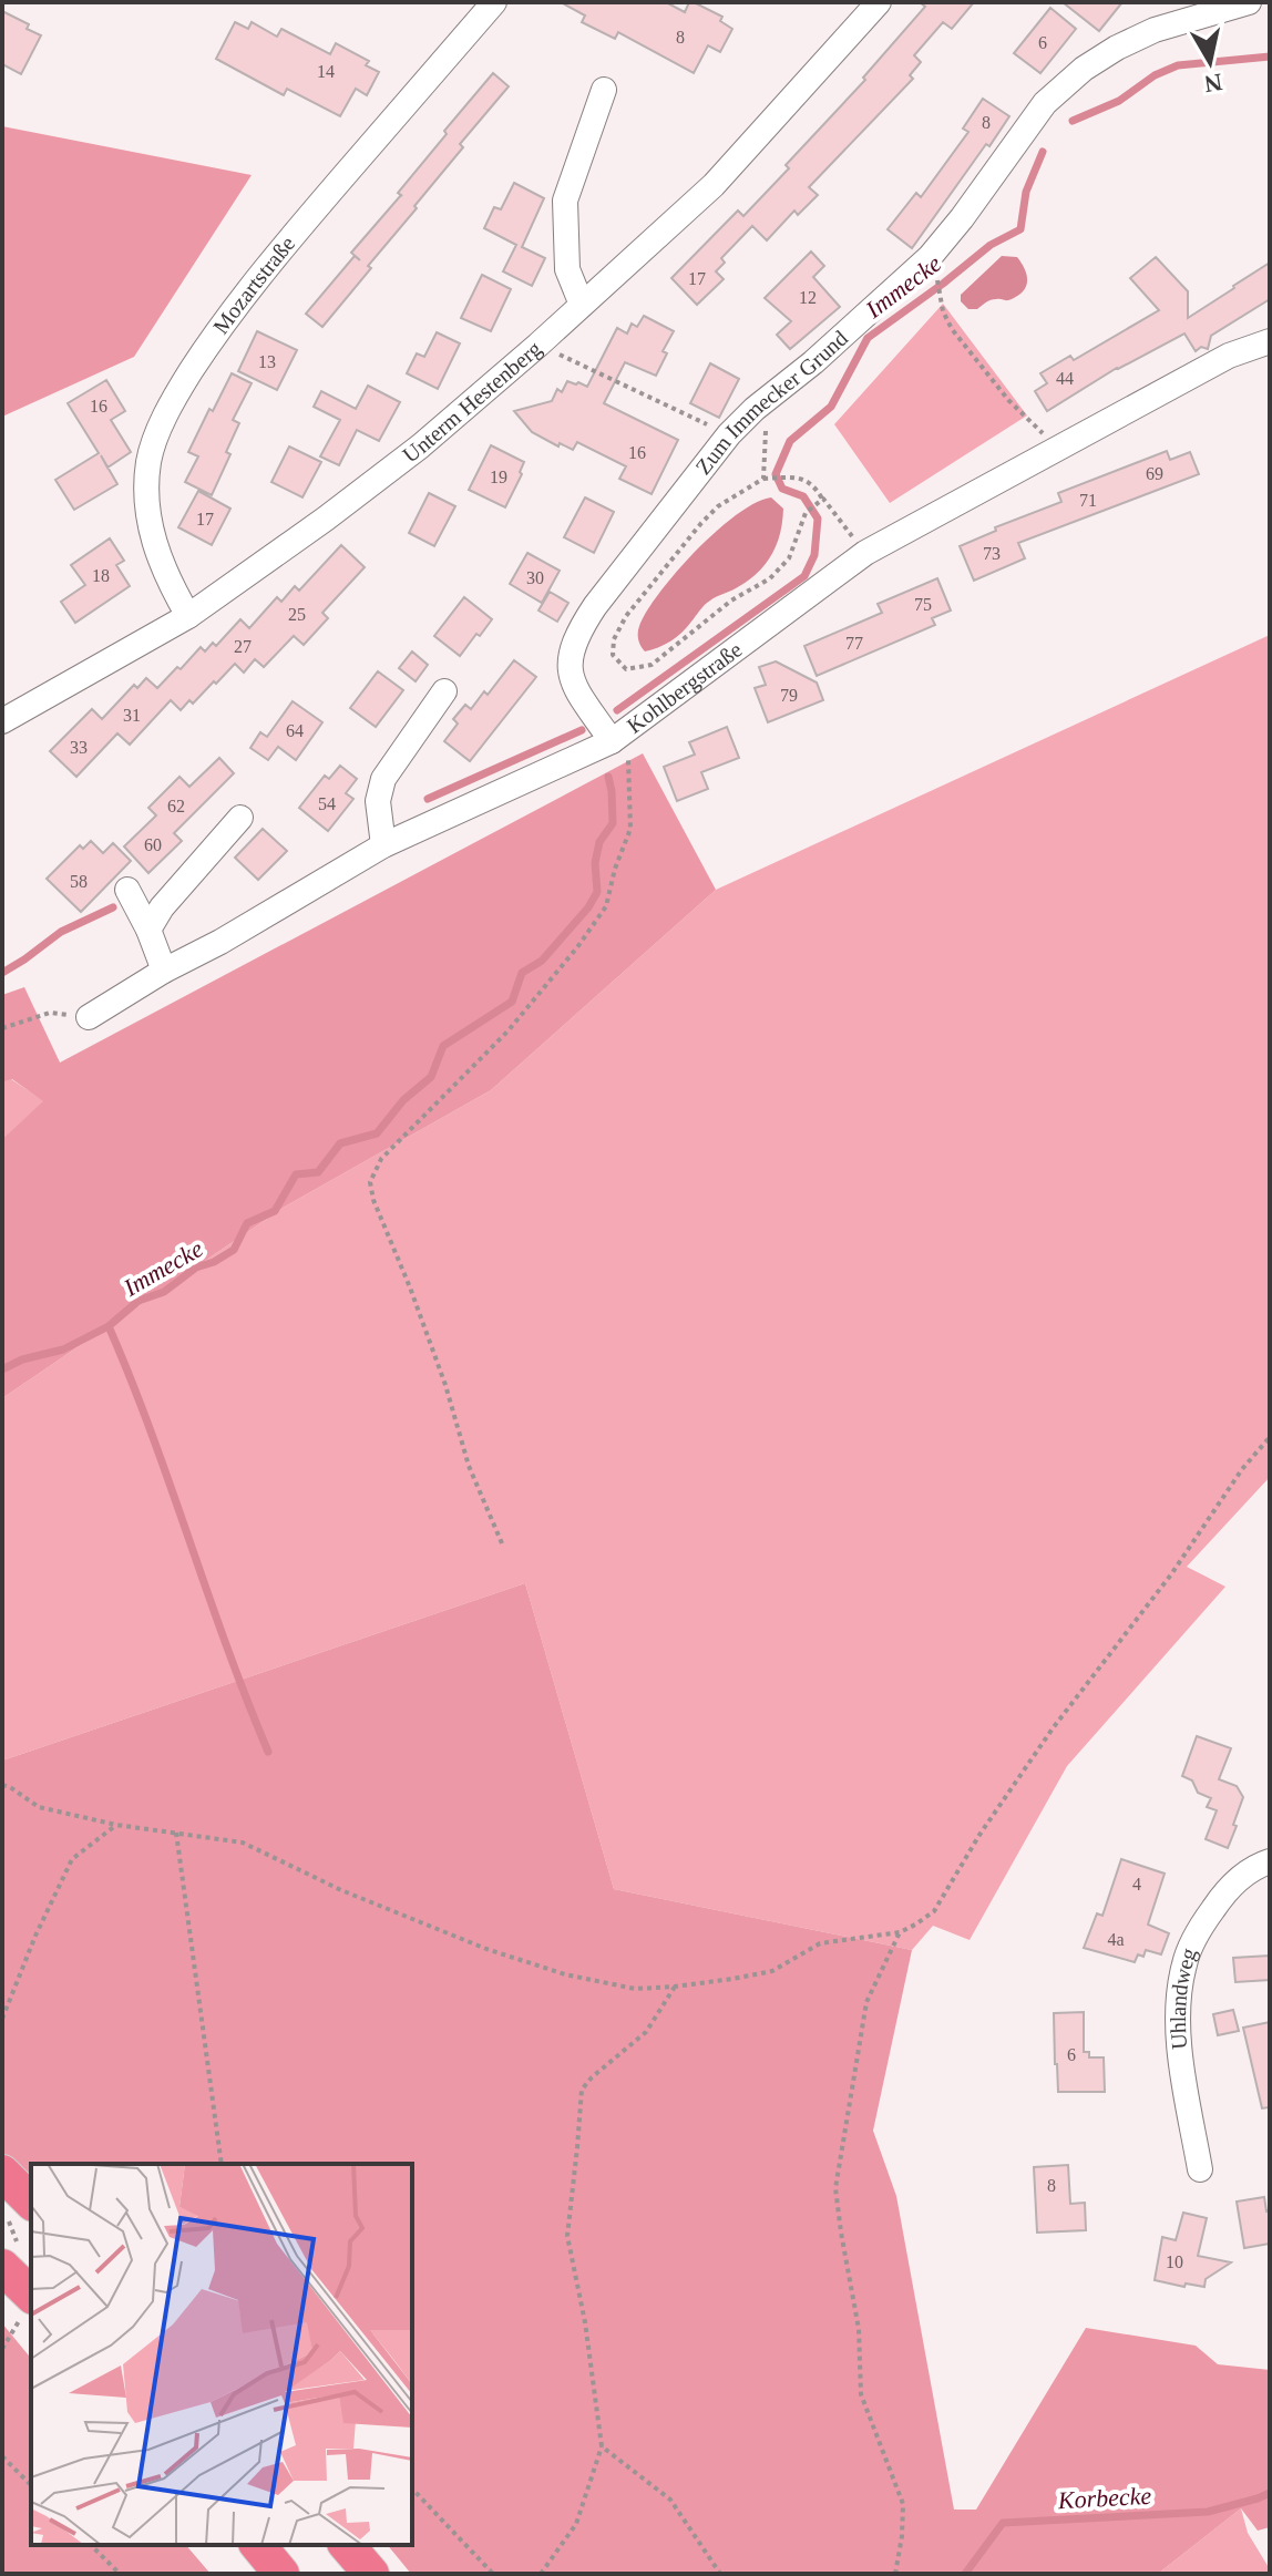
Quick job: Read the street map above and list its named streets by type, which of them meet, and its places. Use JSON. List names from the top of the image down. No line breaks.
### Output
{"streets":{"street":["Mozartstraße","Unterm Hestenberg","Zum Immecker Grund","Kohlbergstraße","Uhlandweg"]},"crossings":[["Mozartstraße","Unterm Hestenberg"],["Zum Immecker Grund","Kohlbergstraße"]],"water":["Immecke","Korbecke"],"house_numbers":["8","6","14","8","17","12","13","44","16","16","69","19","71","17","73","18","30","75","25","77","27","79","31","64","33","54","62","60","58","4","4a","6","8","10"],"north":"bottom"}
